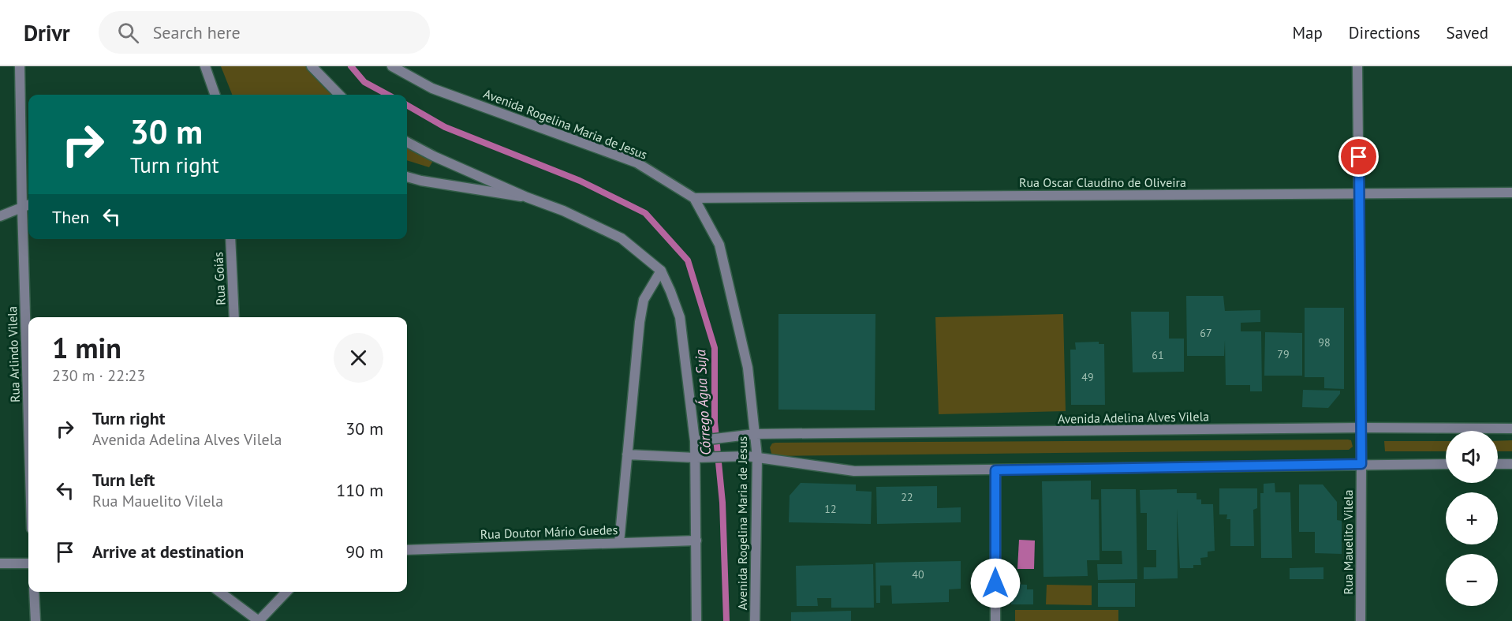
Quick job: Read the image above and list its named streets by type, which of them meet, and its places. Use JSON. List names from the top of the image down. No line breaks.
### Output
{"streets":{"street":["Avenida Rogelina Maria de Jesus","Rua Oscar Claudino de Oliveira","Rua Goiás","Rua Arlindo Vilela","Avenida Adelina Alves Vilela","Rua Doutor Mário Guedes","Rua Mauelito Vilela"]},"crossings":[["Avenida Rogelina Maria de Jesus","Rua Oscar Claudino de Oliveira"],["Avenida Rogelina Maria de Jesus","Avenida Adelina Alves Vilela"],["Rua Oscar Claudino de Oliveira","Rua Mauelito Vilela"],["Avenida Adelina Alves Vilela","Rua Mauelito Vilela"]],"water":["Córrego Água Suja"],"house_numbers":["67","98","79","61","49","22","12","40"],"page":{"header":"Drivr","search":"Search here","nav":["Map","Directions","Saved"],"turn":["30 m","Turn right"],"then":"Then","heading":["1 min","230 m · 22:23"],"list":[{"name":"Turn right","note":"Avenida Adelina Alves Vilela","value":"30 m"},{"name":"Turn left","note":"Rua Mauelito Vilela","value":"110 m"},{"name":"Arrive at destination","value":"90 m"}],"map_buttons":["+","−"]}}
